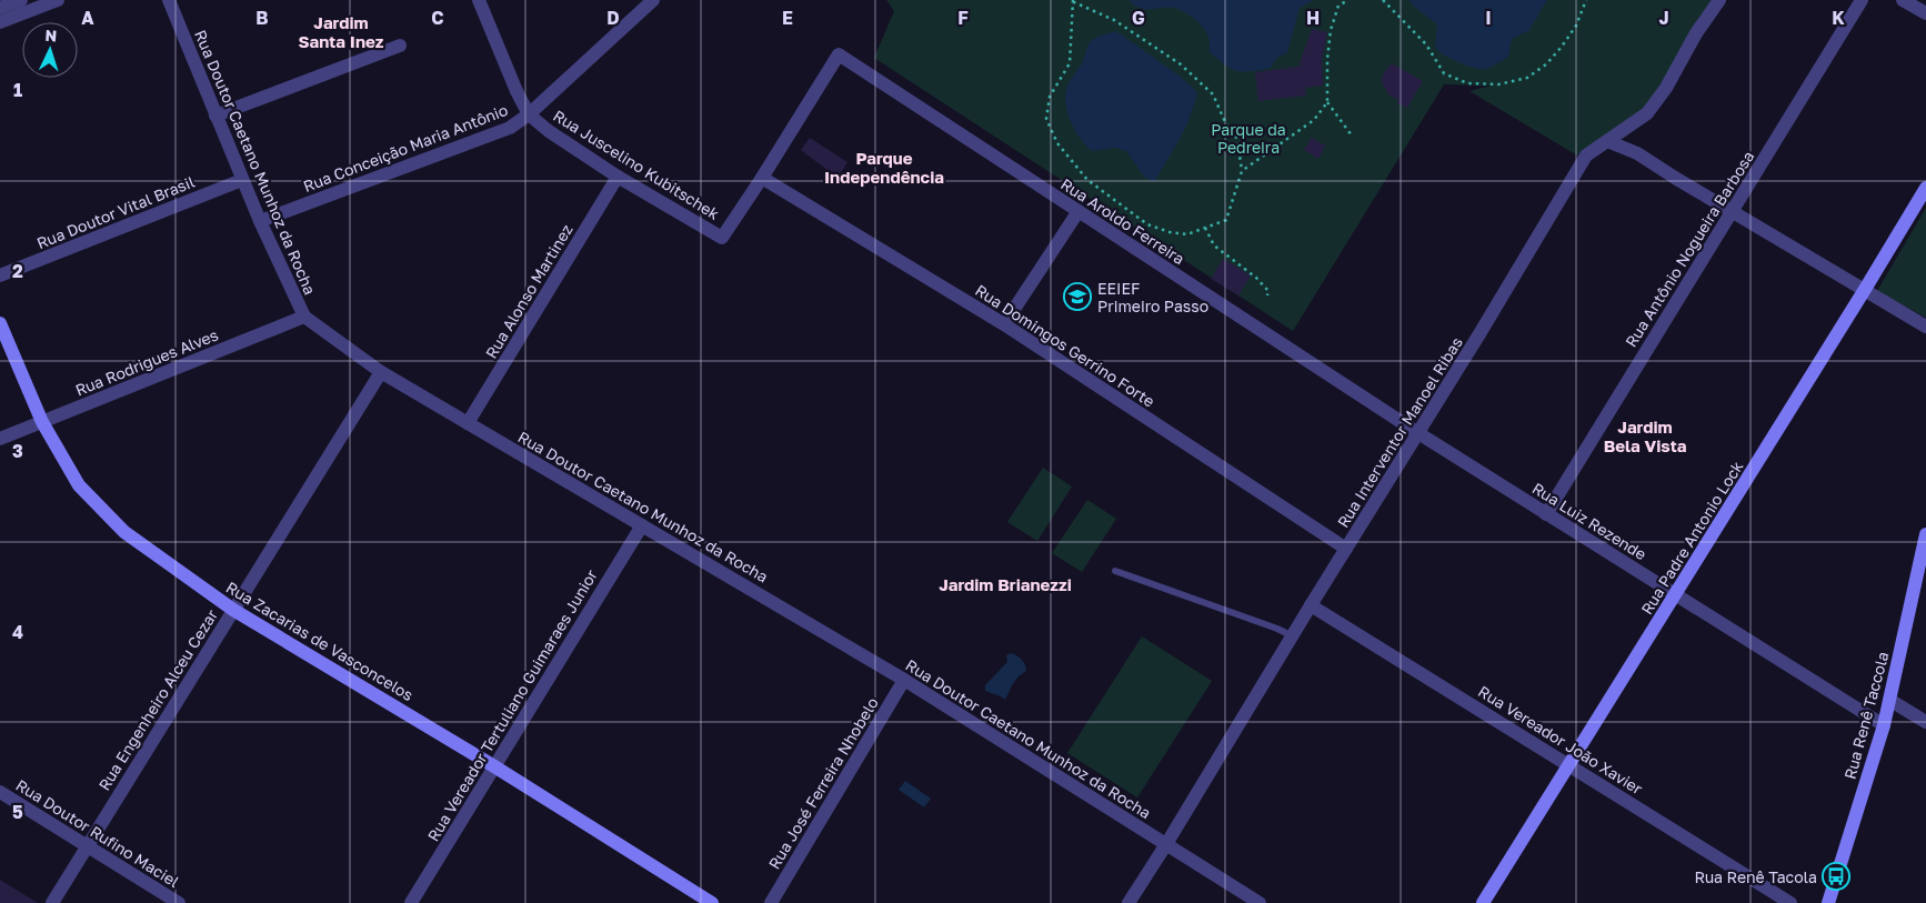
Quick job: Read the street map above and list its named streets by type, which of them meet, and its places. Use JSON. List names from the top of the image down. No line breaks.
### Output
{"streets":{"main road":["Rua Padre Antonio Lock","Rua Zacarias de Vasconcelos","Rua Renê Taccola"],"street":["Rua Conceição Maria Antônio","Rua Doutor Caetano Munhoz da Rocha","Rua Juscelino Kubitschek","Rua Doutor Vital Brasil","Rua Aroldo Ferreira","Rua Antônio Nogueira Barbosa","Rua Alonso Martinez","Rua Domingos Gerrino Forte","Rua Rodrigues Alves","Rua Interventor Manoel Ribas","Rua Luiz Rezende","Rua Engenheiro Alceu Cezar","Rua Vereador Tertuliano Guimaraes Junior","Rua Vereador João Xavier","Rua José Ferreira Nhobelo","Rua Doutor Rufino Maciel"]},"crossings":[["Rua Conceição Maria Antônio","Rua Doutor Caetano Munhoz da Rocha"],["Rua Conceição Maria Antônio","Rua Juscelino Kubitschek"],["Rua Doutor Caetano Munhoz da Rocha","Rua Doutor Vital Brasil"],["Rua Doutor Caetano Munhoz da Rocha","Rua Alonso Martinez"],["Rua Doutor Caetano Munhoz da Rocha","Rua Rodrigues Alves"],["Rua Doutor Caetano Munhoz da Rocha","Rua Interventor Manoel Ribas"],["Rua Doutor Caetano Munhoz da Rocha","Rua Engenheiro Alceu Cezar"],["Rua Doutor Caetano Munhoz da Rocha","Rua Vereador Tertuliano Guimaraes Junior"],["Rua Doutor Caetano Munhoz da Rocha","Rua José Ferreira Nhobelo"],["Rua Juscelino Kubitschek","Rua Aroldo Ferreira"],["Rua Juscelino Kubitschek","Rua Alonso Martinez"],["Rua Juscelino Kubitschek","Rua Domingos Gerrino Forte"],["Rua Aroldo Ferreira","Rua Domingos Gerrino Forte"],["Rua Aroldo Ferreira","Rua Interventor Manoel Ribas"],["Rua Aroldo Ferreira","Rua Luiz Rezende"],["Rua Antônio Nogueira Barbosa","Rua Luiz Rezende"],["Rua Domingos Gerrino Forte","Rua Interventor Manoel Ribas"],["Rua Rodrigues Alves","Rua Zacarias de Vasconcelos"],["Rua Interventor Manoel Ribas","Rua Luiz Rezende"],["Rua Interventor Manoel Ribas","Rua Vereador João Xavier"],["Rua Luiz Rezende","Rua Padre Antonio Lock"],["Rua Luiz Rezende","Rua Renê Taccola"],["Rua Padre Antonio Lock","Rua Vereador João Xavier"],["Rua Zacarias de Vasconcelos","Rua Engenheiro Alceu Cezar"],["Rua Zacarias de Vasconcelos","Rua Vereador Tertuliano Guimaraes Junior"],["Rua Engenheiro Alceu Cezar","Rua Doutor Rufino Maciel"]],"districts":["Jardim Santa Inez","Parque Independência","Jardim Bela Vista","Jardim Brianezzi"],"parks":["Parque da Pedreira"],"places":{"school or university":["EEIEF Primeiro Passo"],"bus stop":["Rua Renê Tacola"]},"north":"top","grid":{"columns":["A","B","C","D","E","F","G","H","I","J","K"],"rows":["1","2","3","4","5"]}}
